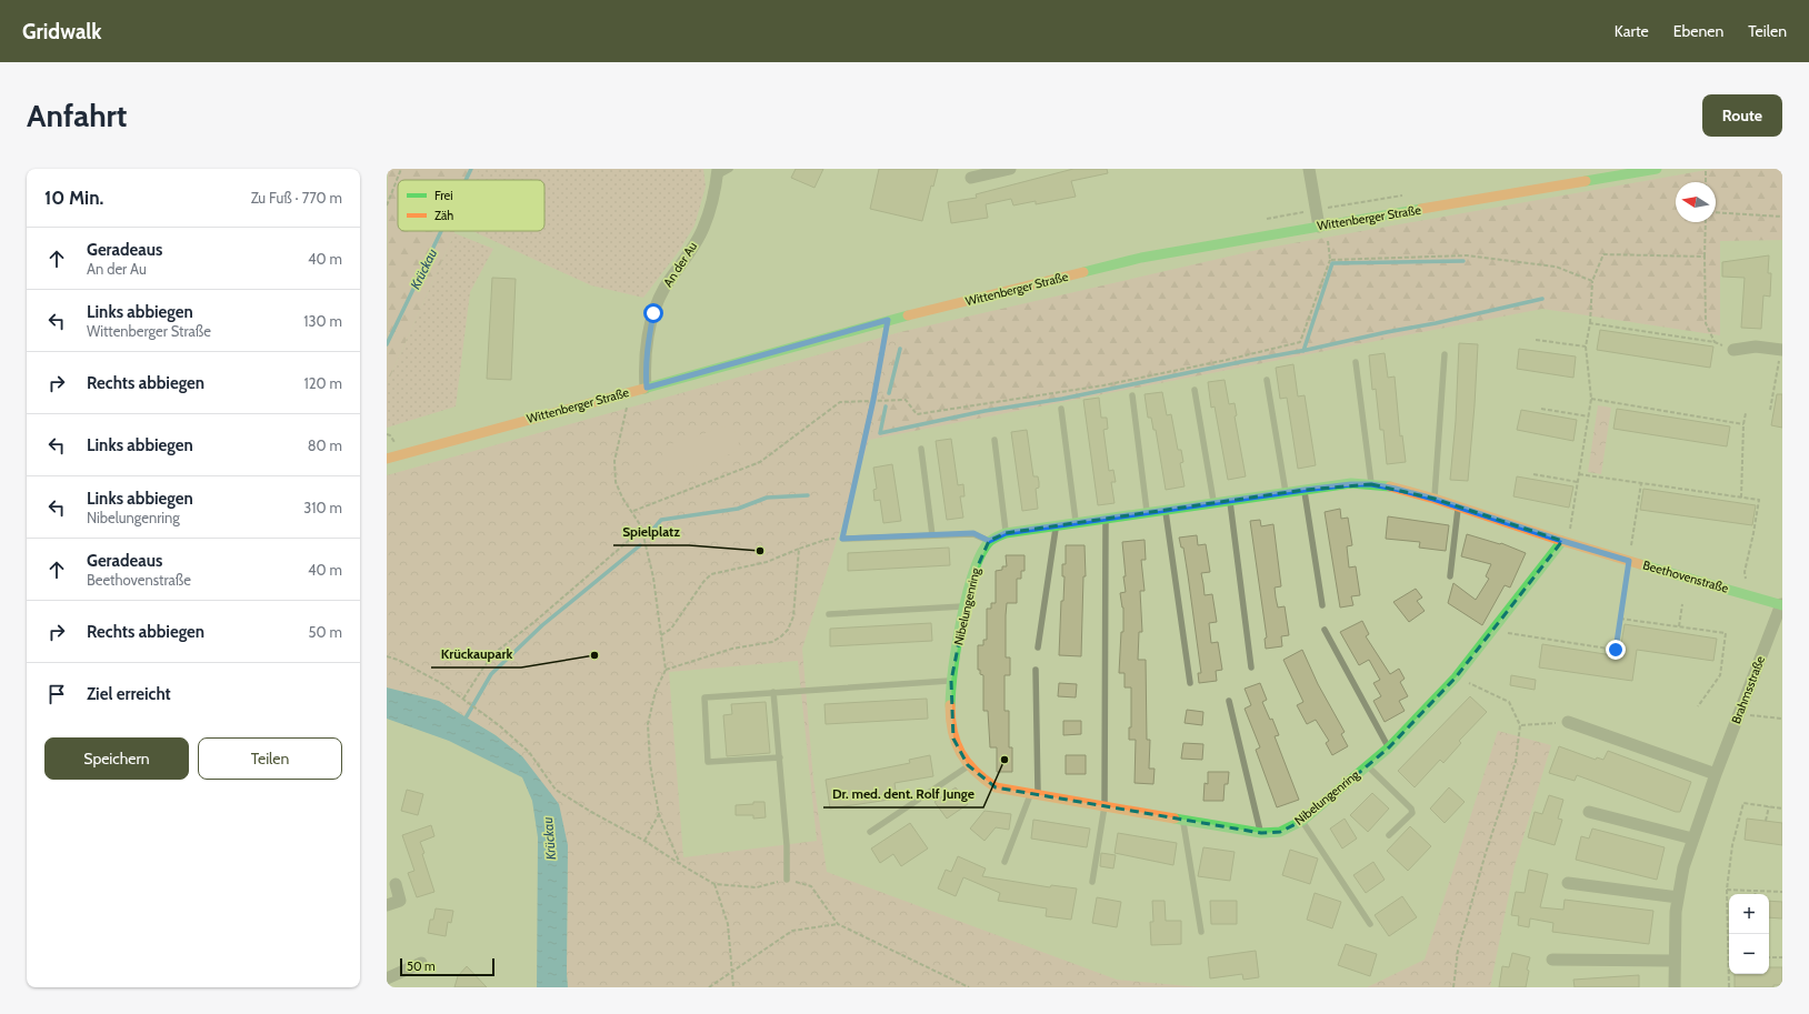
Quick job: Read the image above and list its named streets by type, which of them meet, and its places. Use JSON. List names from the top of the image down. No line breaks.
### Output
{"streets":{"street":["Wittenberger Straße","An der Au","Beethovenstraße","Nibelungenring","Brahmsstraße"]},"crossings":[["Wittenberger Straße","An der Au"],["Beethovenstraße","Nibelungenring"],["Beethovenstraße","Brahmsstraße"]],"water":["Krückau"],"places":["Spielplatz","Krückaupark","Dr. med. dent. Rolf Junge"],"legend":["Frei","Zäh"],"scale_bar":"50 m","north":"left","page":{"header":"Gridwalk","nav":["Karte","Ebenen","Teilen"],"buttons":["Route",["Speichern","Teilen"]],"title":"Anfahrt","heading":["10 Min.","Zu Fuß · 770 m"],"list":[["Geradeaus","An der Au","40 m"],["Links abbiegen","Wittenberger Straße","130 m"],["Rechts abbiegen","120 m"],["Links abbiegen","80 m"],["Links abbiegen","Nibelungenring","310 m"],["Geradeaus","Beethovenstraße","40 m"],["Rechts abbiegen","50 m"],"Ziel erreicht"],"map_buttons":["+","−"],"scale":"50 m"}}
